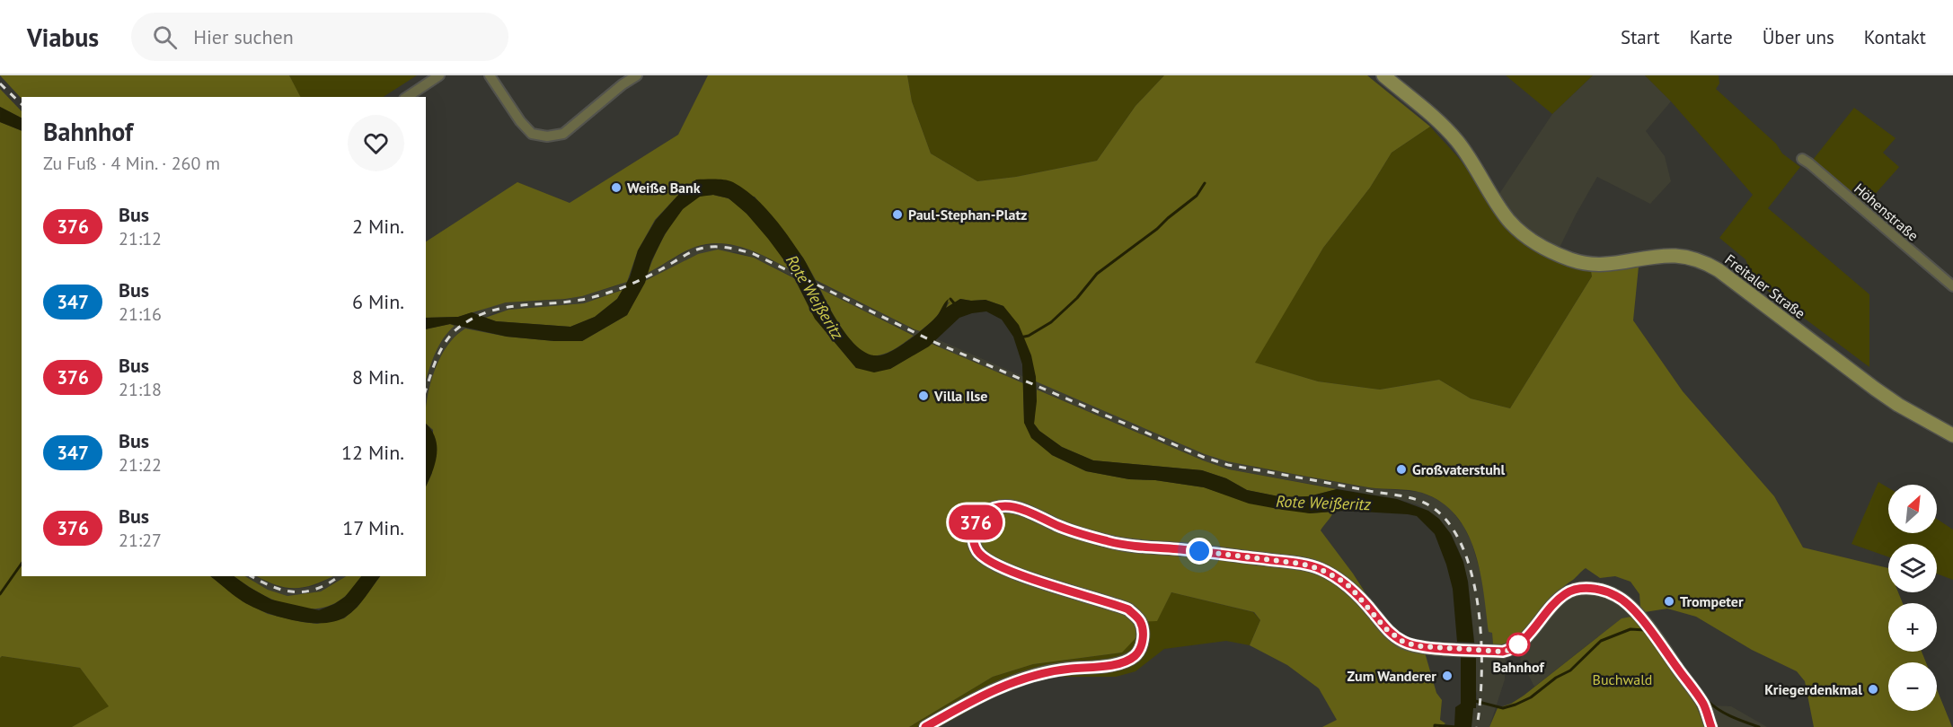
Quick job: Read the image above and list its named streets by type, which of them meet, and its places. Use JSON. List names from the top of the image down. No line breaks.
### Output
{"streets":{"main road":["Freitaler Straße"],"street":["Höhenstraße"]},"water":["Rote Weißeritz"],"parks":["Buchwald"],"places":["Weiße Bank","Paul-Stephan-Platz","Villa Ilse","Großvaterstuhl","Trompeter","Bahnhof","Zum Wanderer","Kriegerdenkmal"],"lines":["bus line 376"],"north":"top right","page":{"header":"Viabus","search":"Hier suchen","nav":["Start","Karte","Über uns","Kontakt"],"on_map":"376","heading":["Bahnhof","Zu Fuß · 4 Min. · 260 m"],"list":[{"mark":"376","name":"Bus","note":"21:12","value":"2 Min."},{"mark":"347","name":"Bus","note":"21:16","value":"6 Min."},{"mark":"376","name":"Bus","note":"21:18","value":"8 Min."},{"mark":"347","name":"Bus","note":"21:22","value":"12 Min."},{"mark":"376","name":"Bus","note":"21:27","value":"17 Min."}],"map_buttons":["+","−"]}}
